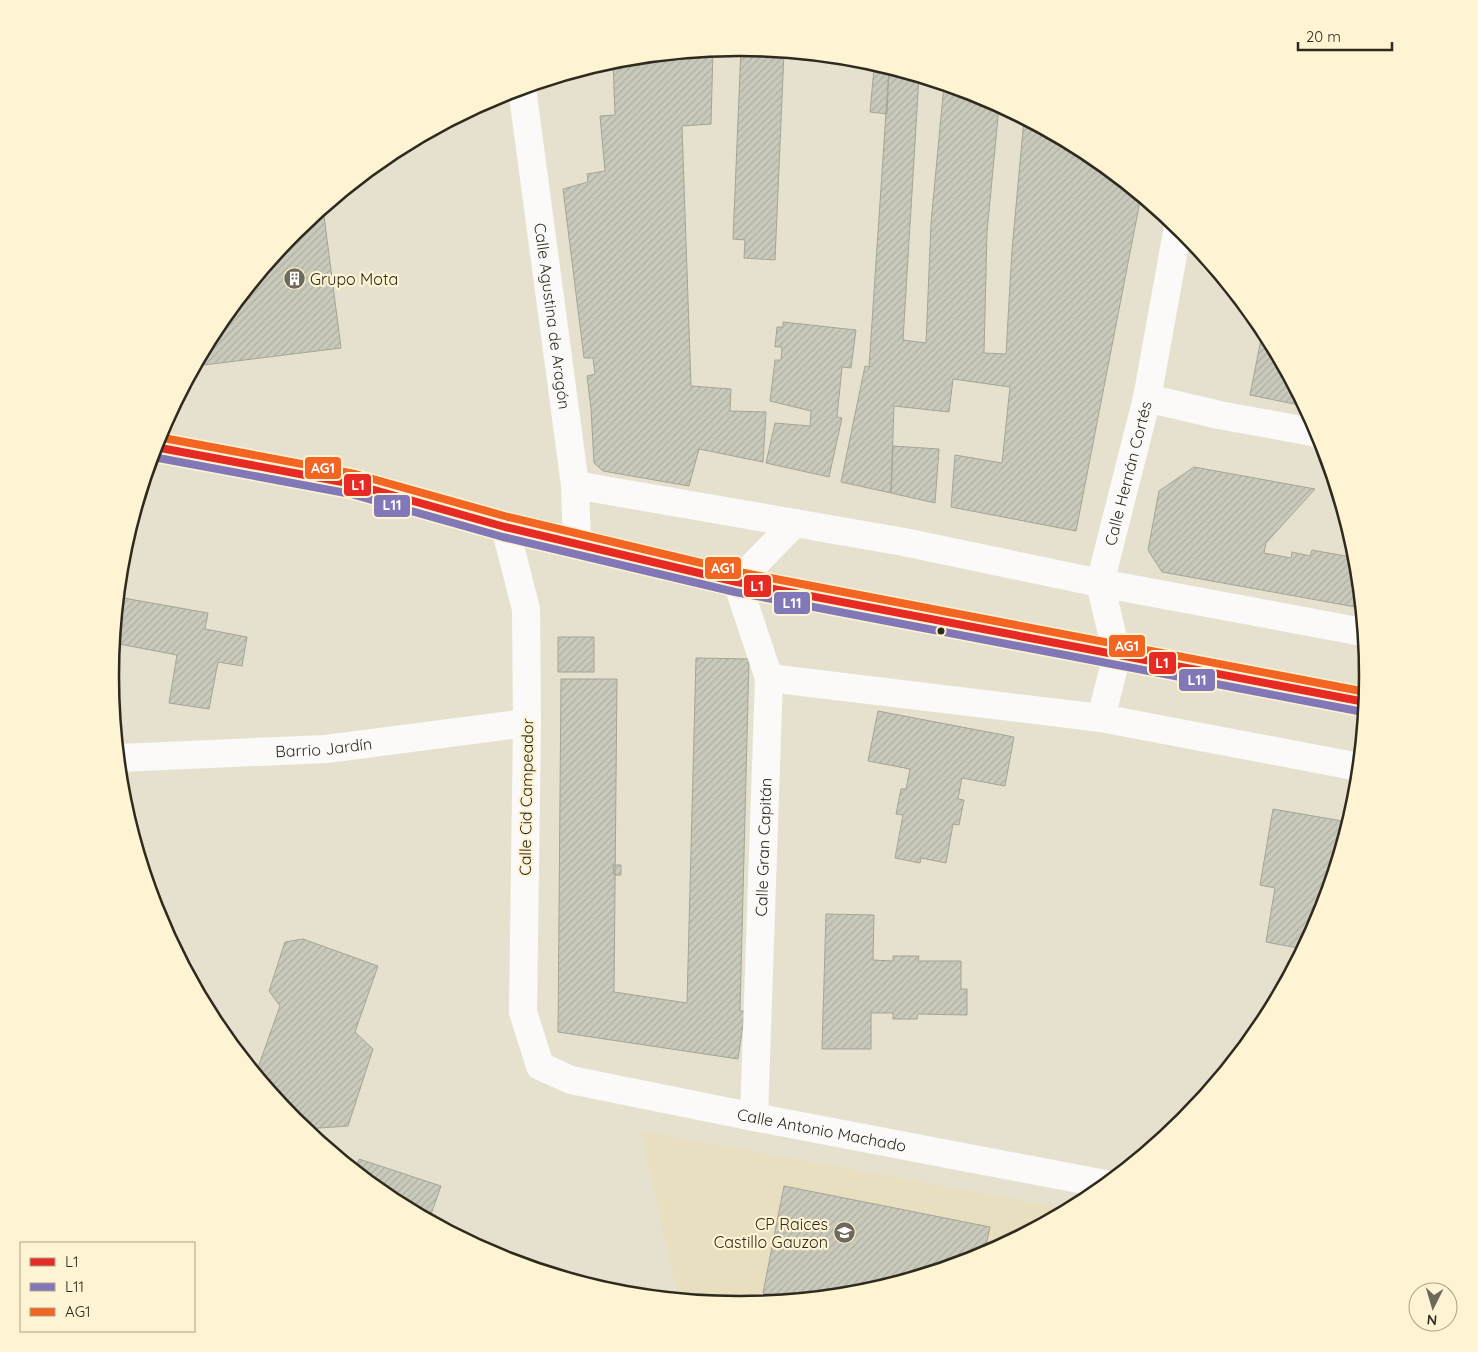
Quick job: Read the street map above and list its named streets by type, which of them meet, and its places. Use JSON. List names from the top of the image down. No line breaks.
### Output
{"streets":{"street":["Calle Agustina de Aragón","Calle Hernán Cortés","Barrio Jardín","Calle Cid Campeador","Calle Gran Capitán","Calle Antonio Machado"]},"crossings":[["Barrio Jardín","Calle Cid Campeador"],["Calle Cid Campeador","Calle Antonio Machado"],["Calle Gran Capitán","Calle Antonio Machado"]],"places":{"building":["Grupo Mota"],"school or university":["CP Raices Castillo Gauzon"]},"lines":["transit line AG1","transit line L1","transit line L11"],"legend":["L1","L11","AG1"],"scale_bar":"20 m","north":"bottom"}
